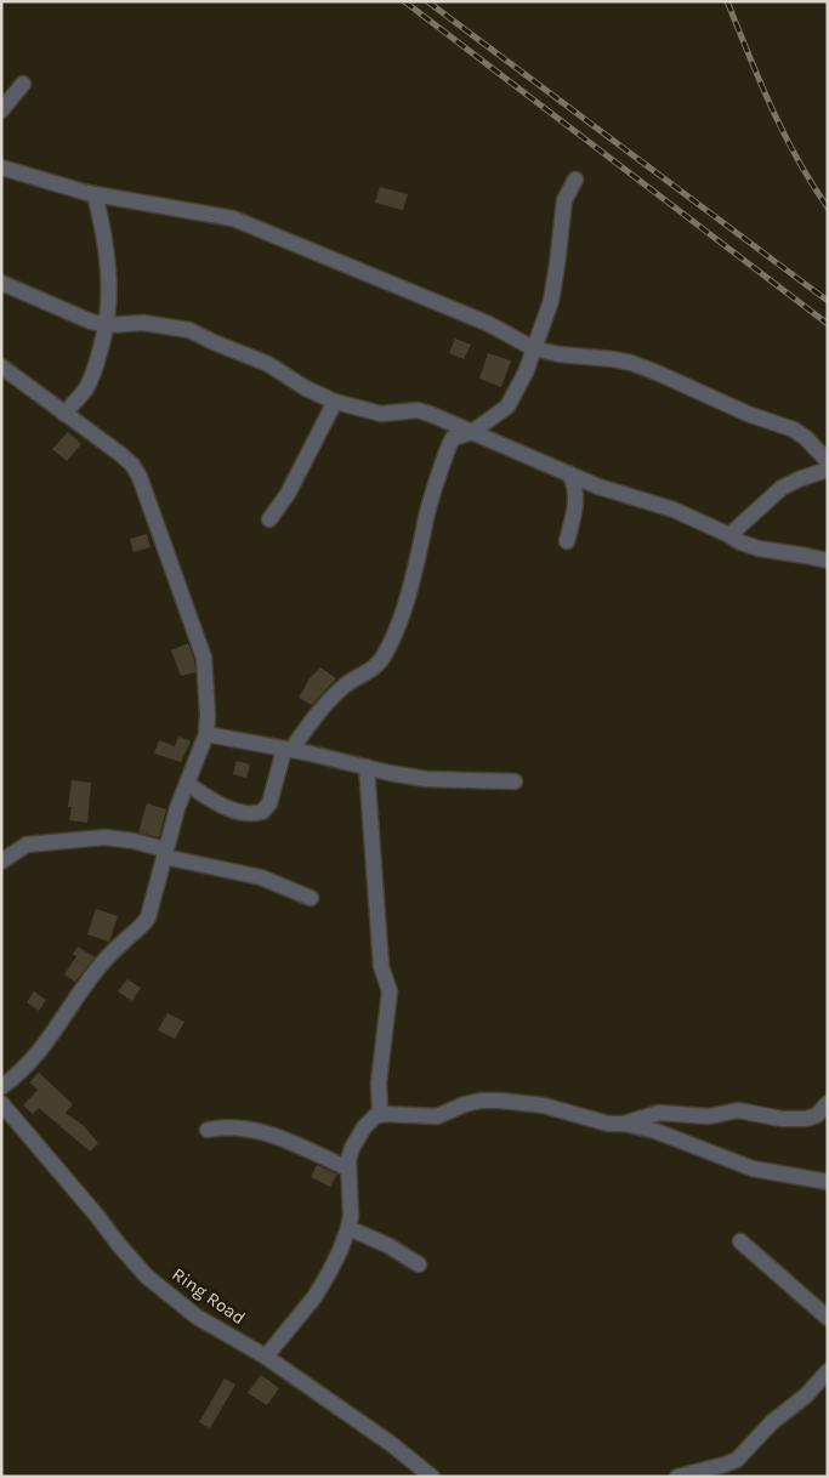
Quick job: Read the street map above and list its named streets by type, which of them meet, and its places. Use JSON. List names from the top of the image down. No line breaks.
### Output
{"streets":{"street":["Ring Road"]}}
